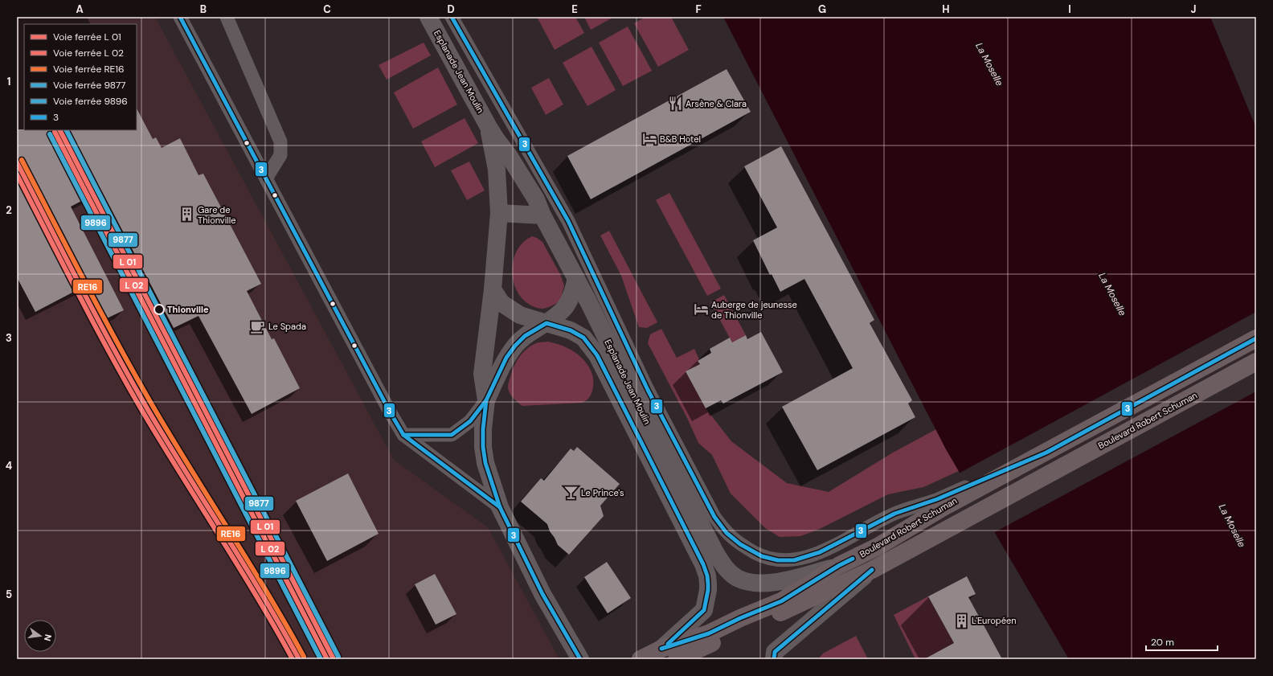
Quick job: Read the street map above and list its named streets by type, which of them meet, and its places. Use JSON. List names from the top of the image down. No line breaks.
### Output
{"streets":{"main road":["Boulevard Robert Schuman"],"street":["Esplanade Jean Moulin"]},"crossings":[["Esplanade Jean Moulin","Boulevard Robert Schuman"]],"water":["La Moselle"],"places":{"restaurant":["Arsène & Clara"],"hotel":["B&B Hotel","Auberge de jeunesse de Thionville"],"building":["Gare de Thionville","L'Européen"],"other":["Thionville"],"cafe":["Le Spada"],"bar":["Le Prince's"]},"lines":["transit line 3","rail line 9877","rail line 9896","rail line RE16"],"legend":["Voie ferrée L 01","Voie ferrée L 02","Voie ferrée RE16","Voie ferrée 9877","Voie ferrée 9896","3"],"scale_bar":"20 m","north":"right","grid":{"columns":["A","B","C","D","E","F","G","H","I","J"],"rows":["1","2","3","4","5"]}}
